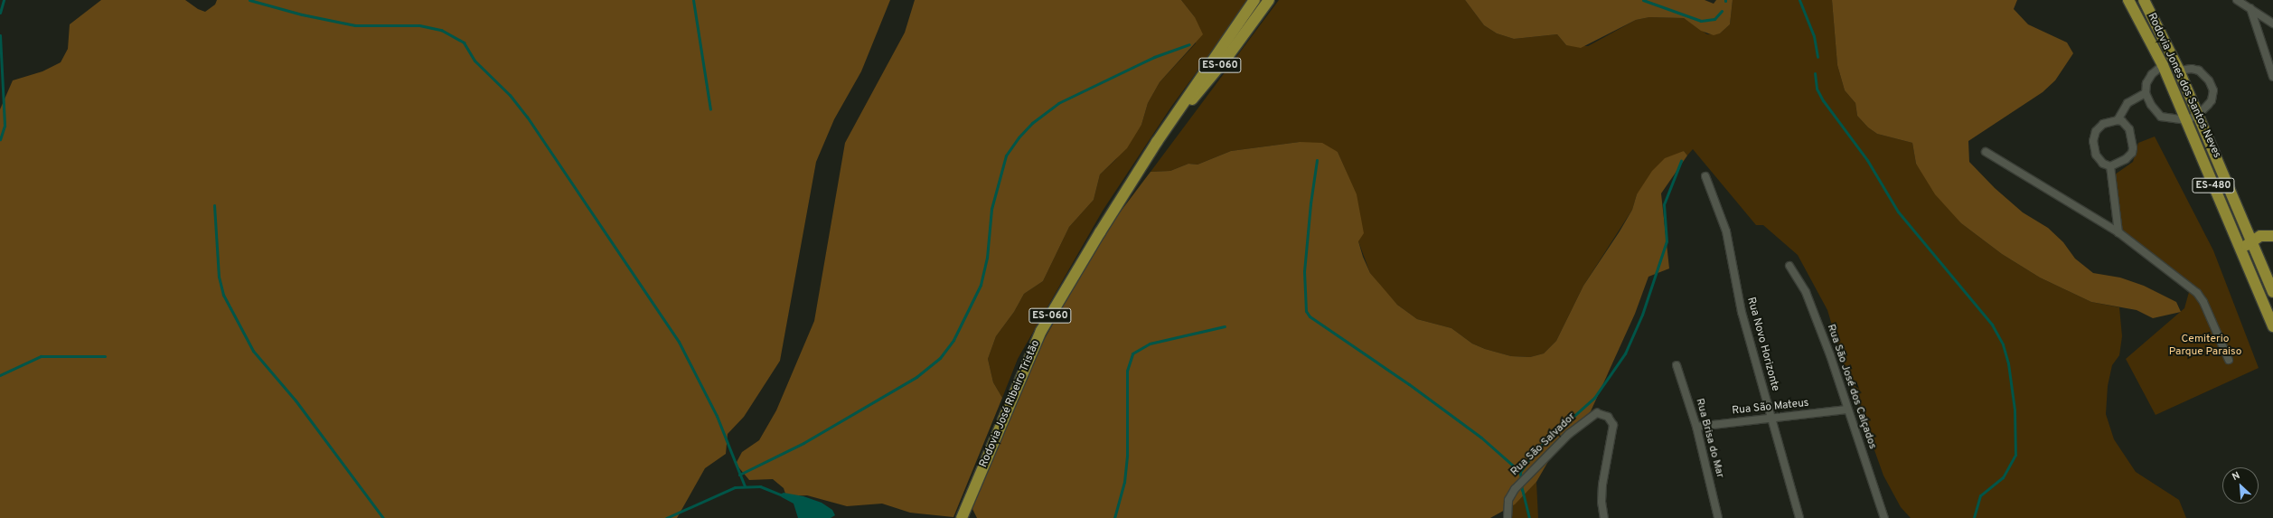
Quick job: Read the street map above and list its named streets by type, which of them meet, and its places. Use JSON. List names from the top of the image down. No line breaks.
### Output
{"streets":{"main road":["ES-060","Rodovia Jones dos Santos Neves","ES-480","Rodovia José Ribeiro Tristão"],"street":["Rua Novo Horizonte","Rua São José dos Calçados","Rua São Mateus","Rua Brisa do Mar","Rua São Salvador"]},"crossings":[["Rua Novo Horizonte","Rua São Mateus"],["Rua São José dos Calçados","Rua São Mateus"],["Rua São Mateus","Rua Brisa do Mar"]],"parks":["Cemiterio Parque Paraiso"],"north":"top left"}
